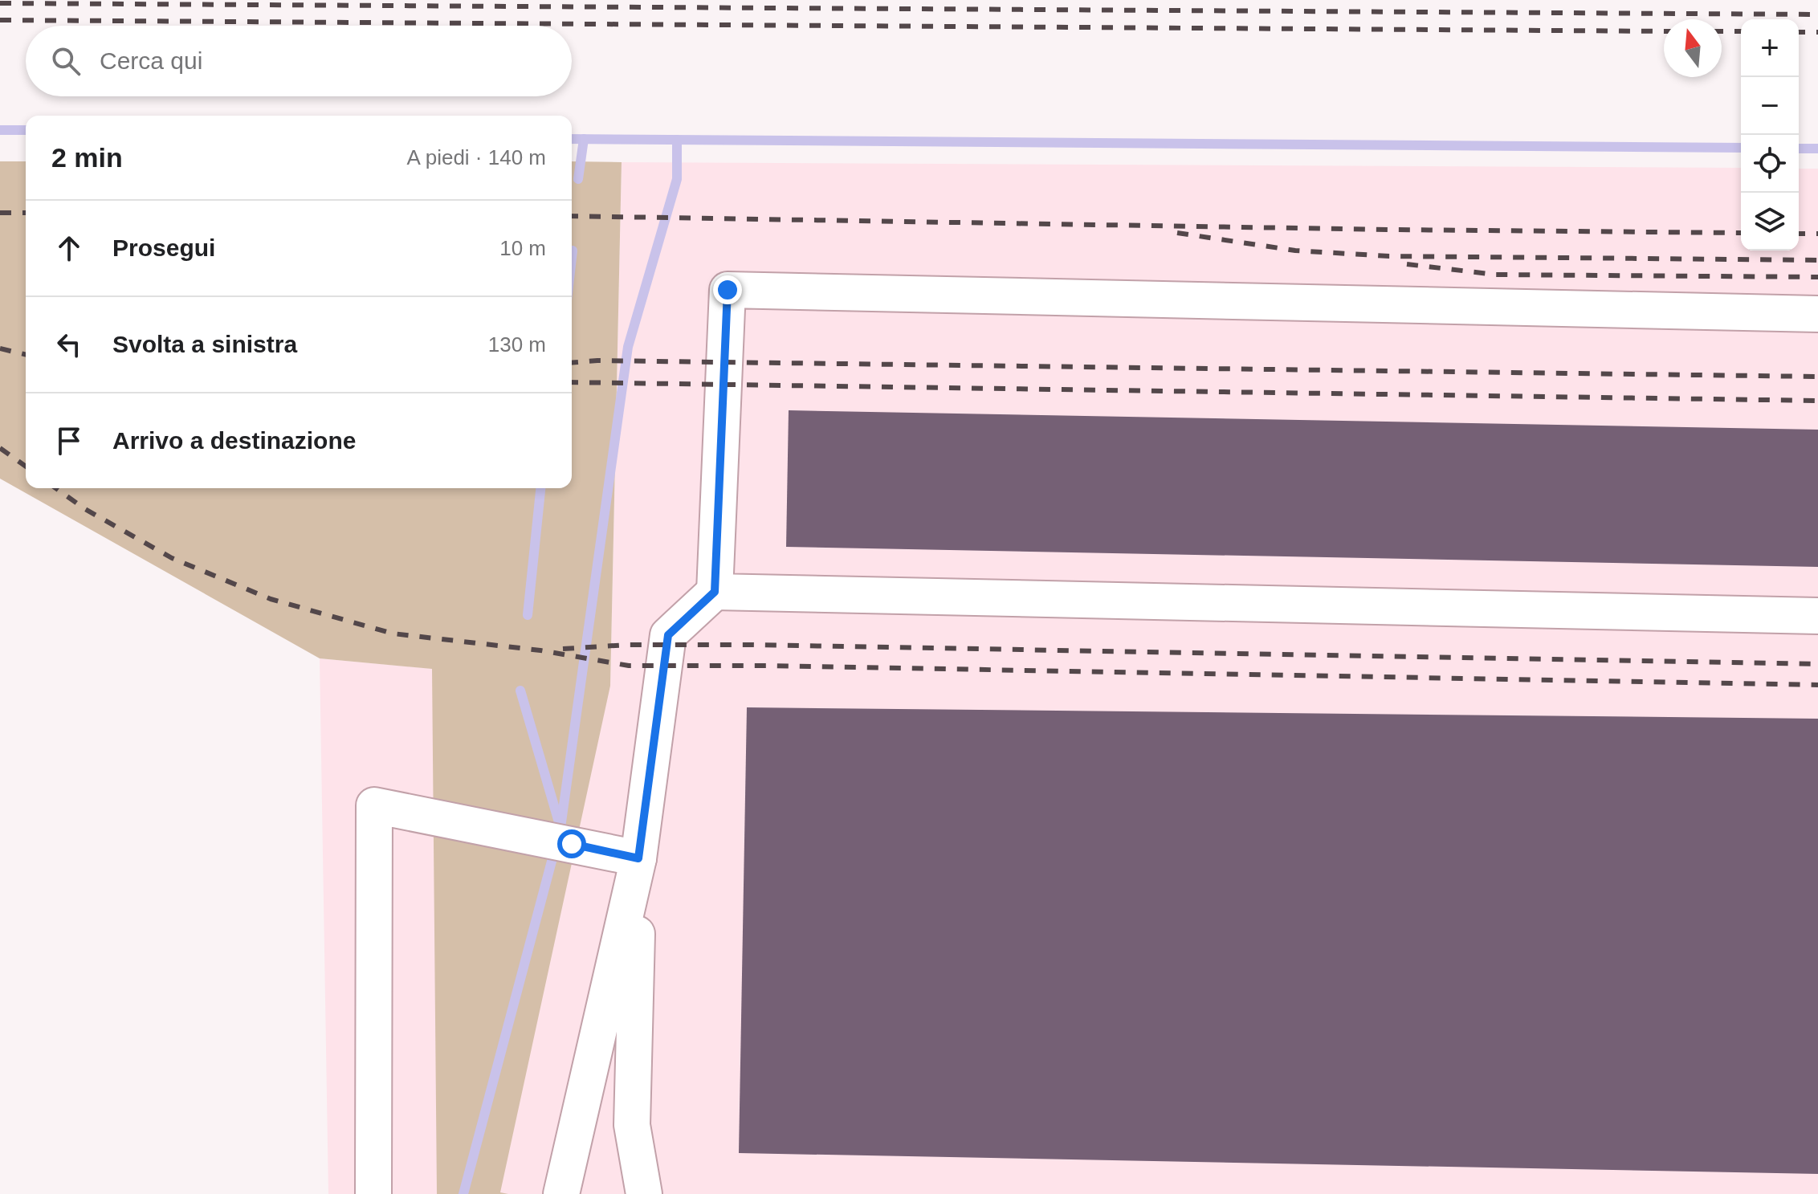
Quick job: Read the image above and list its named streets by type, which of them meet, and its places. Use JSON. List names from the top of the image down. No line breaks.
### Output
{"north":"top","page":{"map_buttons":["+","−"],"search":"Cerca qui","heading":["2 min","A piedi · 140 m"],"list":[["Prosegui","10 m"],["Svolta a sinistra","130 m"],"Arrivo a destinazione"]}}
